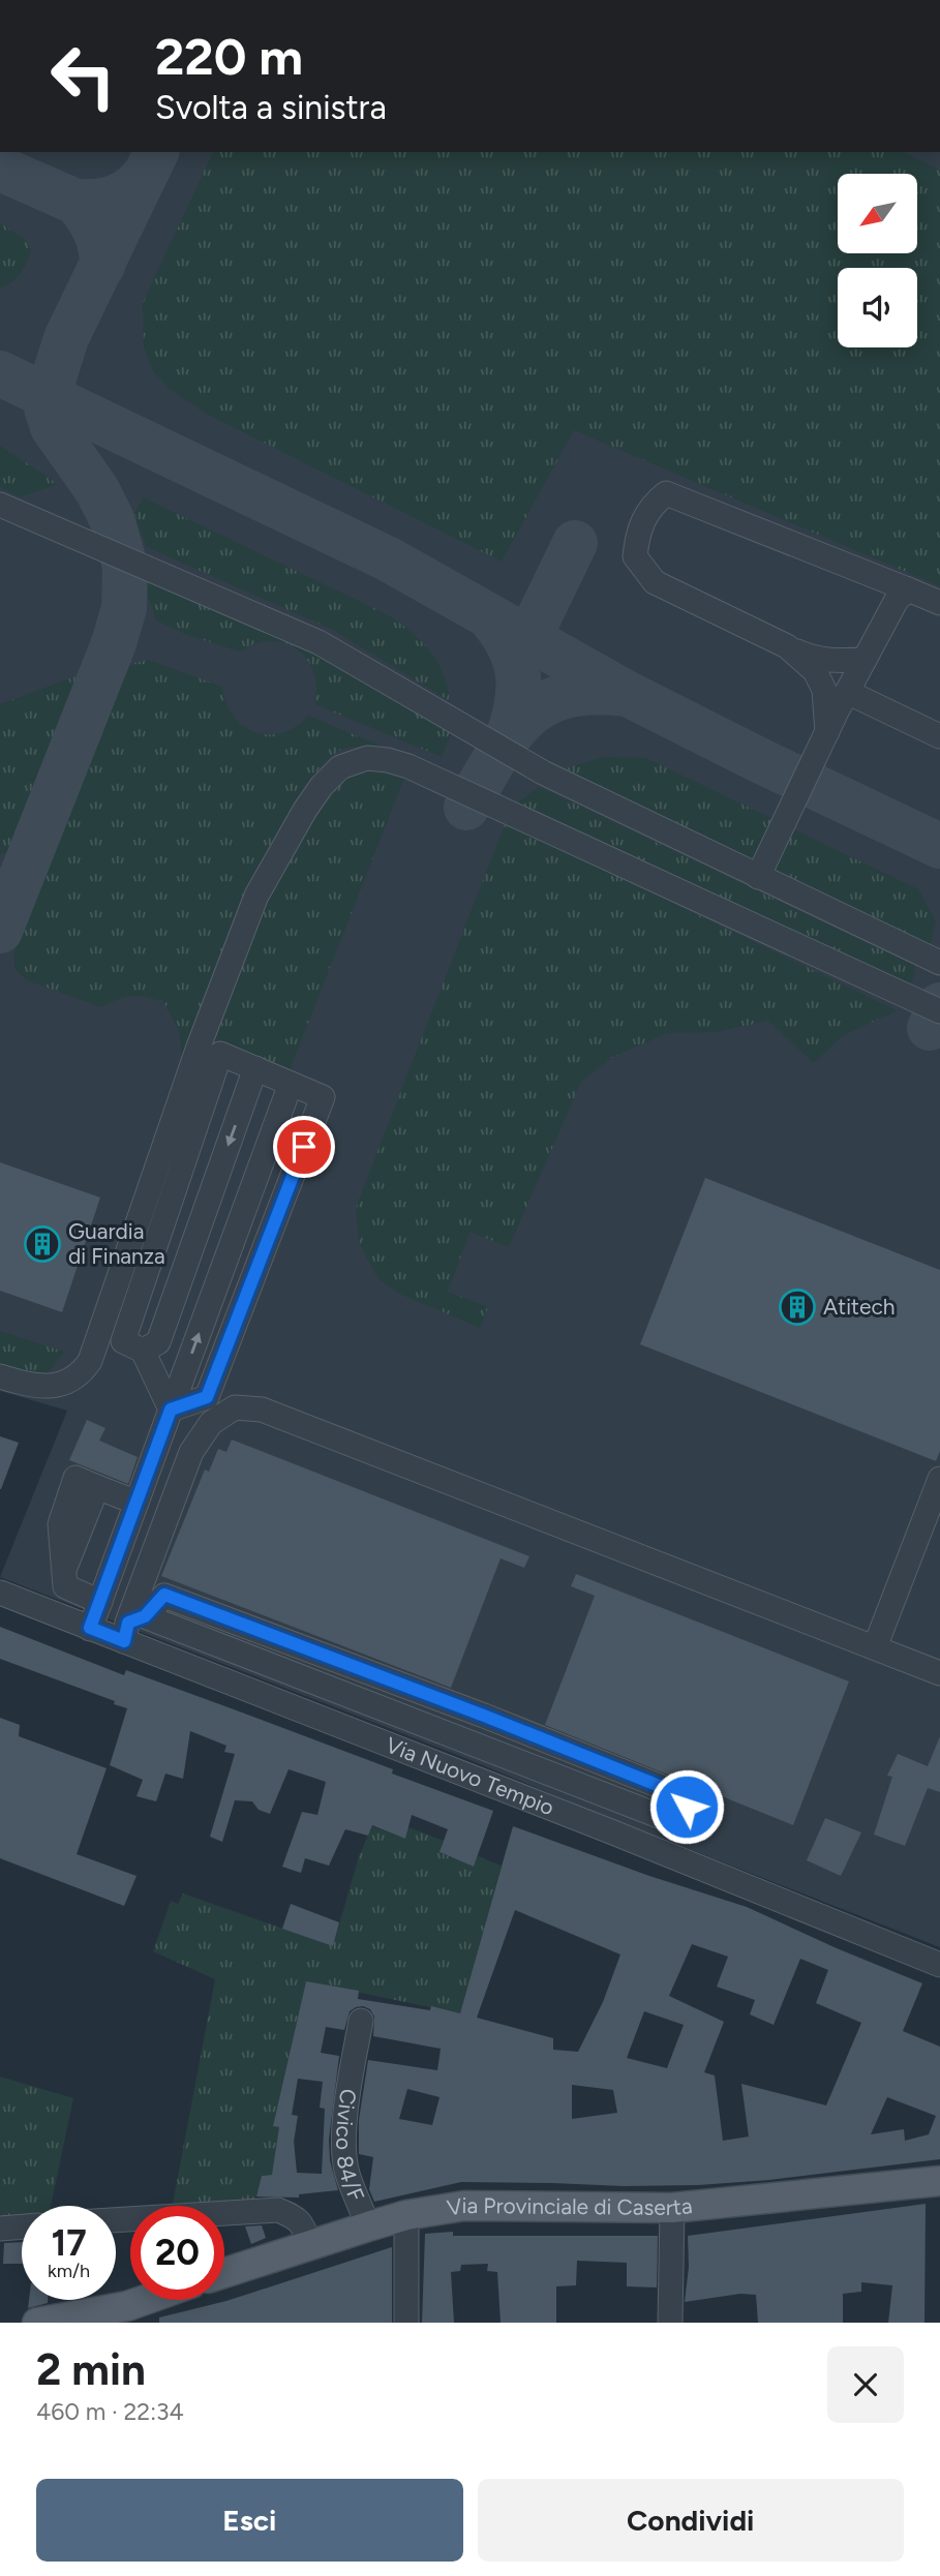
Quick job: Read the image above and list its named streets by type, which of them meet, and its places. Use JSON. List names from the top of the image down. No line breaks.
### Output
{"streets":{"main road":["Via Provinciale di Caserta"],"street":["Via Nuovo Tempio","Civico 84/F"]},"crossings":[["Civico 84/F","Via Provinciale di Caserta"]],"places":{"building":["Guardia di Finanza","Atitech"]},"north":"bottom left","page":{"turn":["220 m","Svolta a sinistra"],"speed":"17 km/h","limit":"20","heading":["2 min","460 m · 22:34"],"buttons":["Esci","Condividi"]}}
